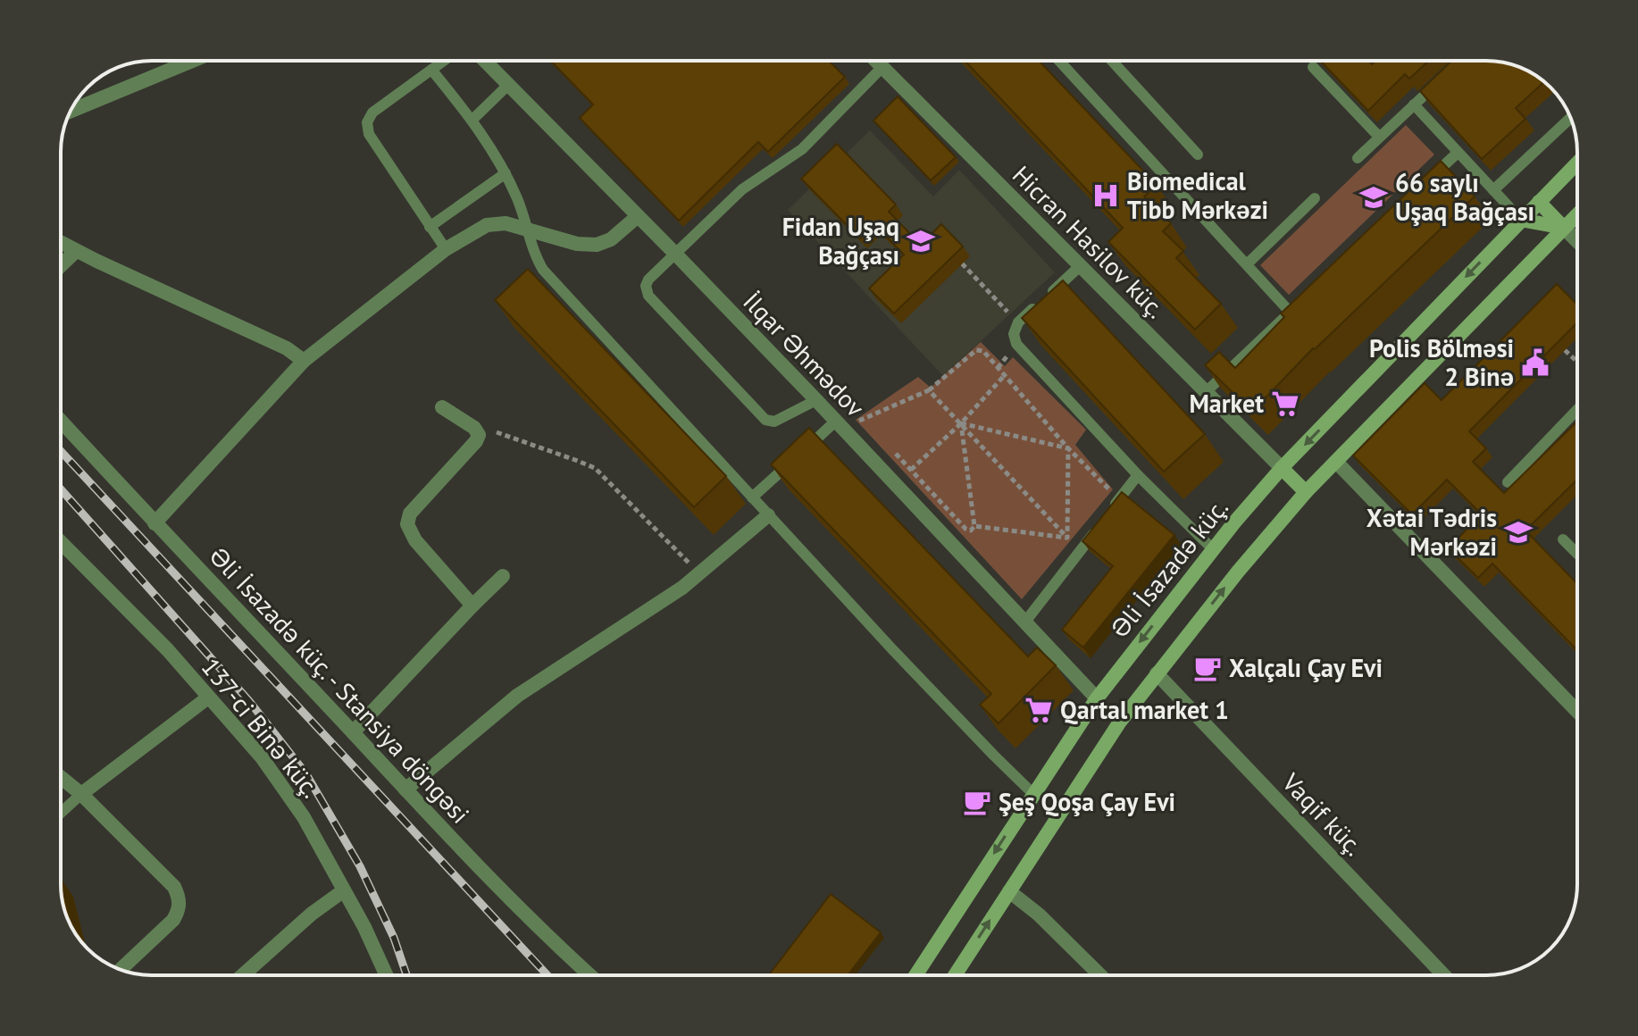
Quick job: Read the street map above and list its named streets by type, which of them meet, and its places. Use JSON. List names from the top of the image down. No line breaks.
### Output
{"streets":{"main road":["Əli İsazadə küç."],"street":["Hicran Hasilov küç.","İlqar Əhmədov","Əli İsazadə küç. - Stansiya döngəsi","137-ci Binə küç.","Vaqif küç."]},"crossings":[["Hicran Hasilov küç.","Əli İsazadə küç."],["İlqar Əhmədov","Əli İsazadə küç."]],"places":{"hospital":["Biomedical Tibb Mərkəzi"],"school or university":["66 saylı Uşaq Bağçası","Fidan Uşaq Bağçası","Xətai Tədris Mərkəzi"],"public building":["Polis Bölməsi 2 Binə"],"supermarket":["Market","Qartal market 1"],"cafe":["Xalçalı Çay Evi","Şeş Qoşa Çay Evi"]}}
